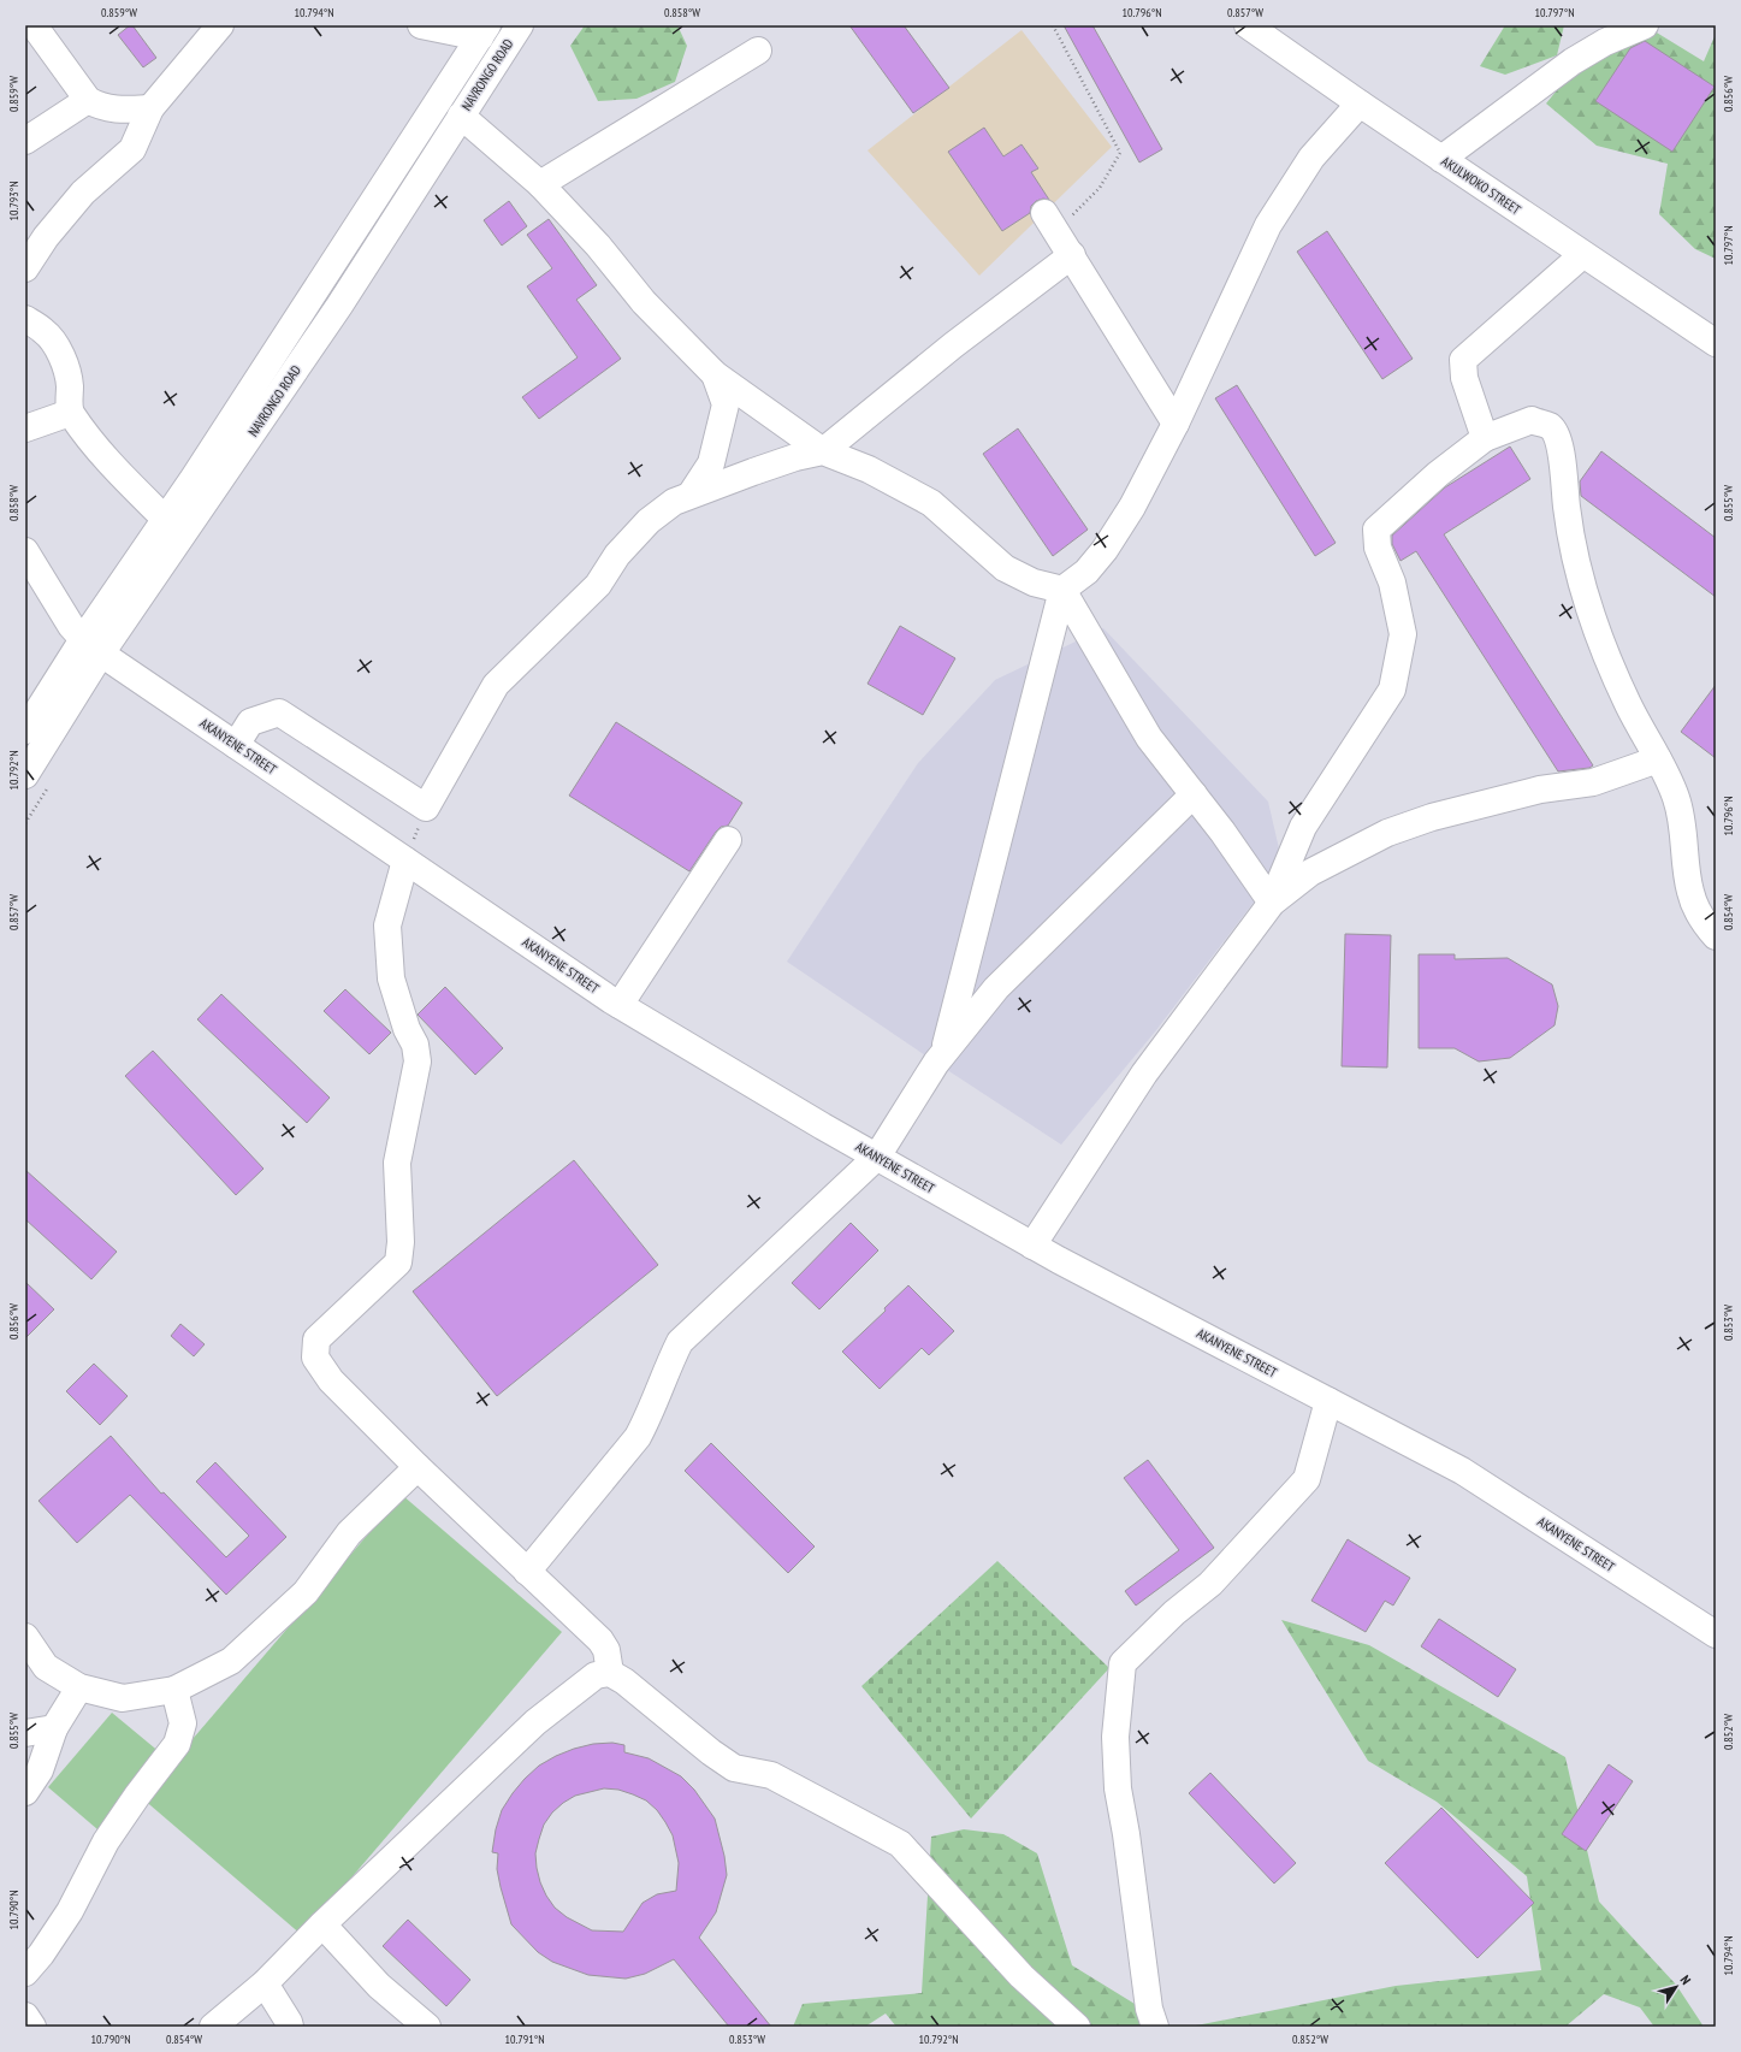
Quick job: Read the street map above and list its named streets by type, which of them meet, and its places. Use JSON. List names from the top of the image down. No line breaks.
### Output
{"streets":{"main road":["NAVRONGO ROAD","AKULWOKO STREET","AKANYENE STREET"]},"crossings":[["NAVRONGO ROAD","AKANYENE STREET"]],"north":"top right","coordinates":["0.859°W","10.794°N","0.858°W","10.796°N","0.857°W","10.797°N","0.856°W","10.793°N","0.855°W","10.792°N","0.854°W","0.853°W","0.852°W","10.790°N","10.791°N"]}
